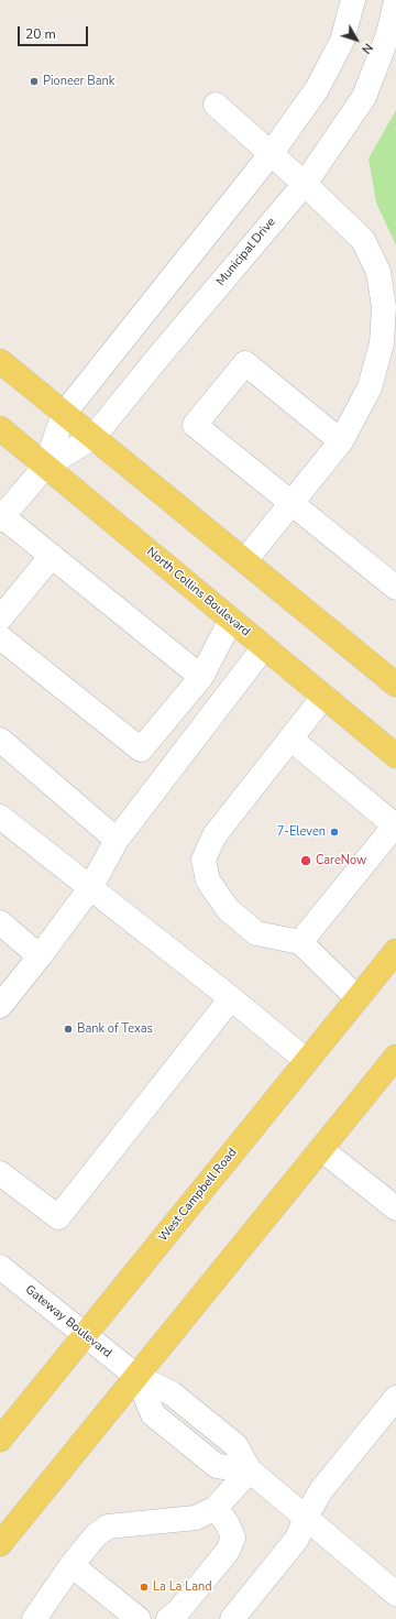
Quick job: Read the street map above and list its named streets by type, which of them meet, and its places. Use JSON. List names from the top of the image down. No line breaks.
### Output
{"streets":{"main road":["North Collins Boulevard","West Campbell Road"],"street":["Municipal Drive","Gateway Boulevard"]},"crossings":[["Municipal Drive","North Collins Boulevard"],["West Campbell Road","Gateway Boulevard"]],"places":["Pioneer Bank","7-Eleven","CareNow","Bank of Texas","La La Land"],"scale_bar":"20 m","north":"bottom right"}
